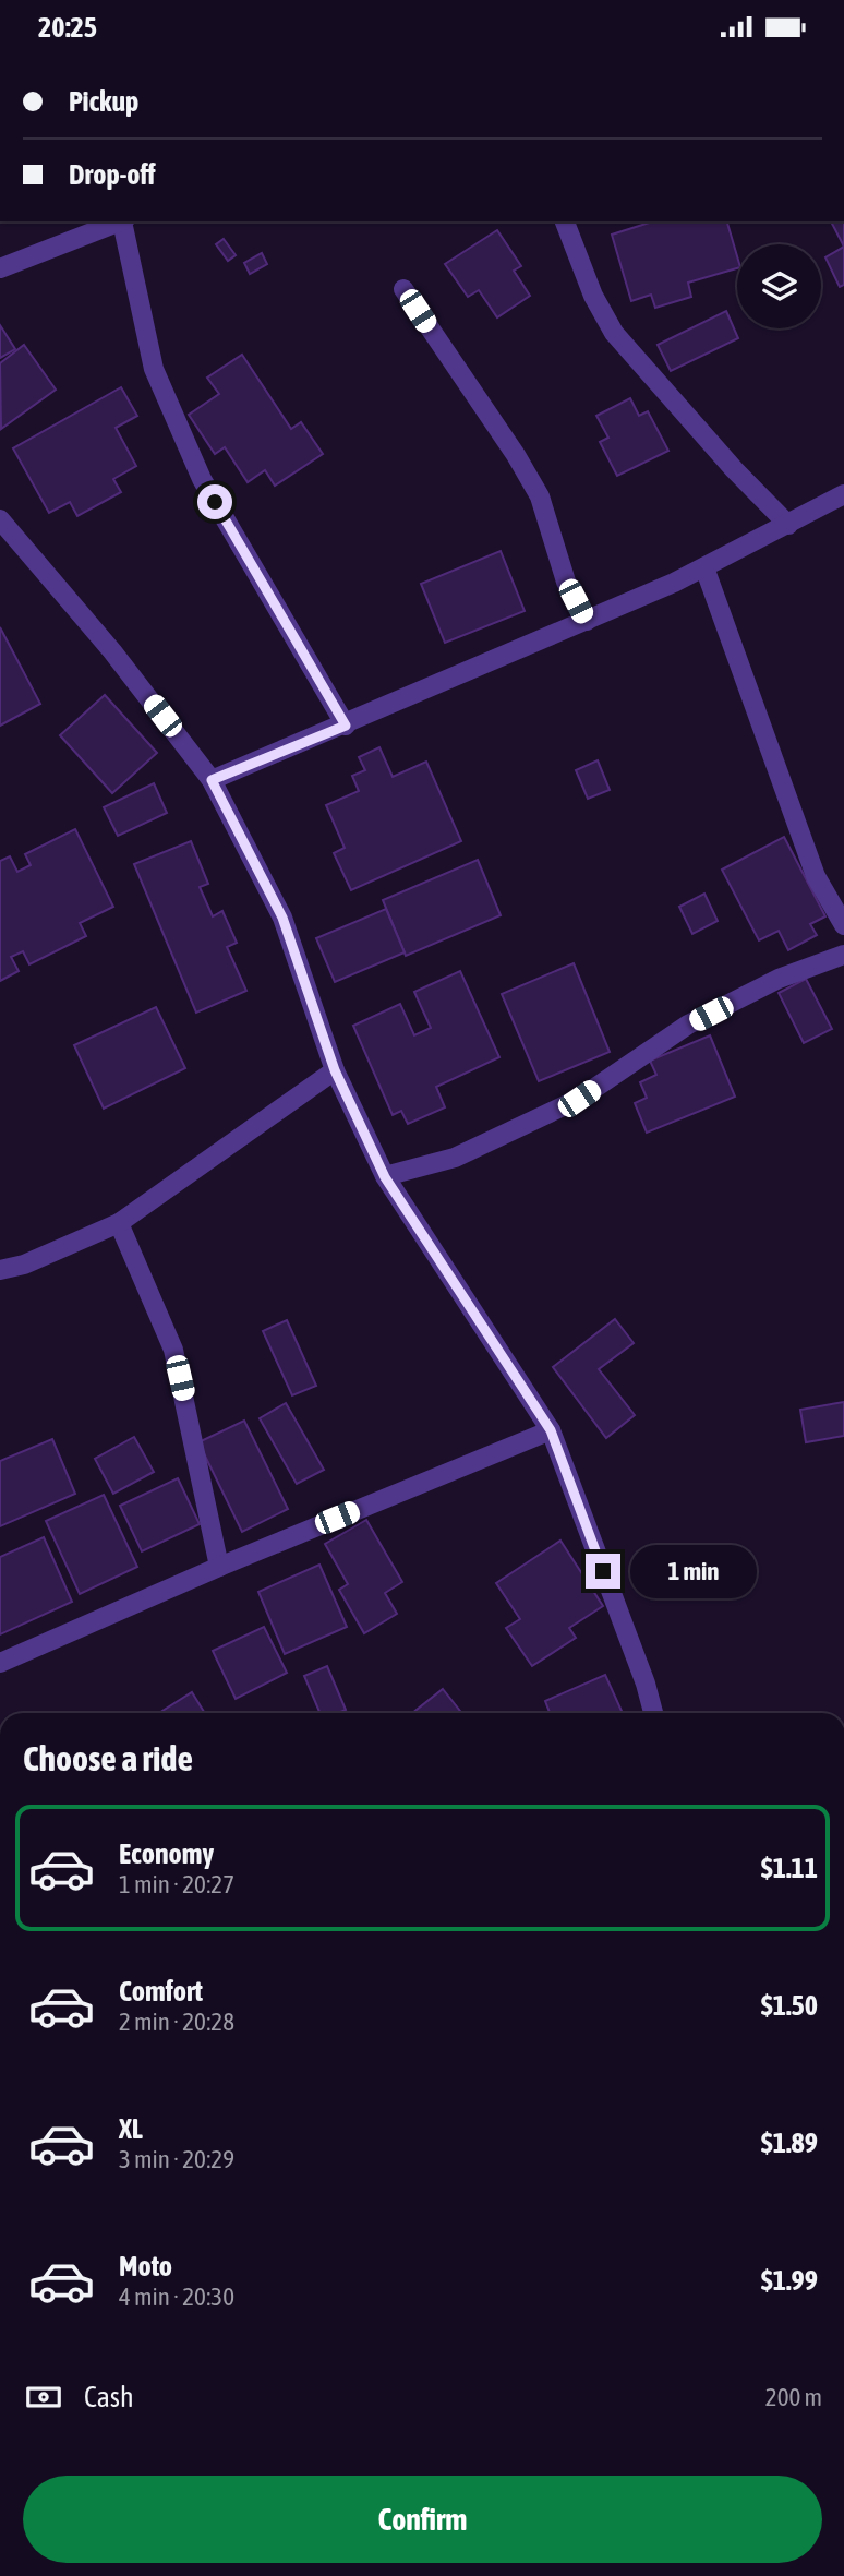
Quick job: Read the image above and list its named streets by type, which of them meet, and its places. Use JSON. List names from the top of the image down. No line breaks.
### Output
{"page":{"status":"20:25","banner":["Pickup","Drop-off"],"bubble":"1 min","heading":"Choose a ride","list":[{"name":"Economy","note":"1 min · 20:27","value":"$1.11"},{"name":"Comfort","note":"2 min · 20:28","value":"$1.50"},{"name":"XL","note":"3 min · 20:29","value":"$1.89"},{"name":"Moto","note":"4 min · 20:30","value":"$1.99"}],"pay":["Cash","200 m"],"buttons":"Confirm"}}
